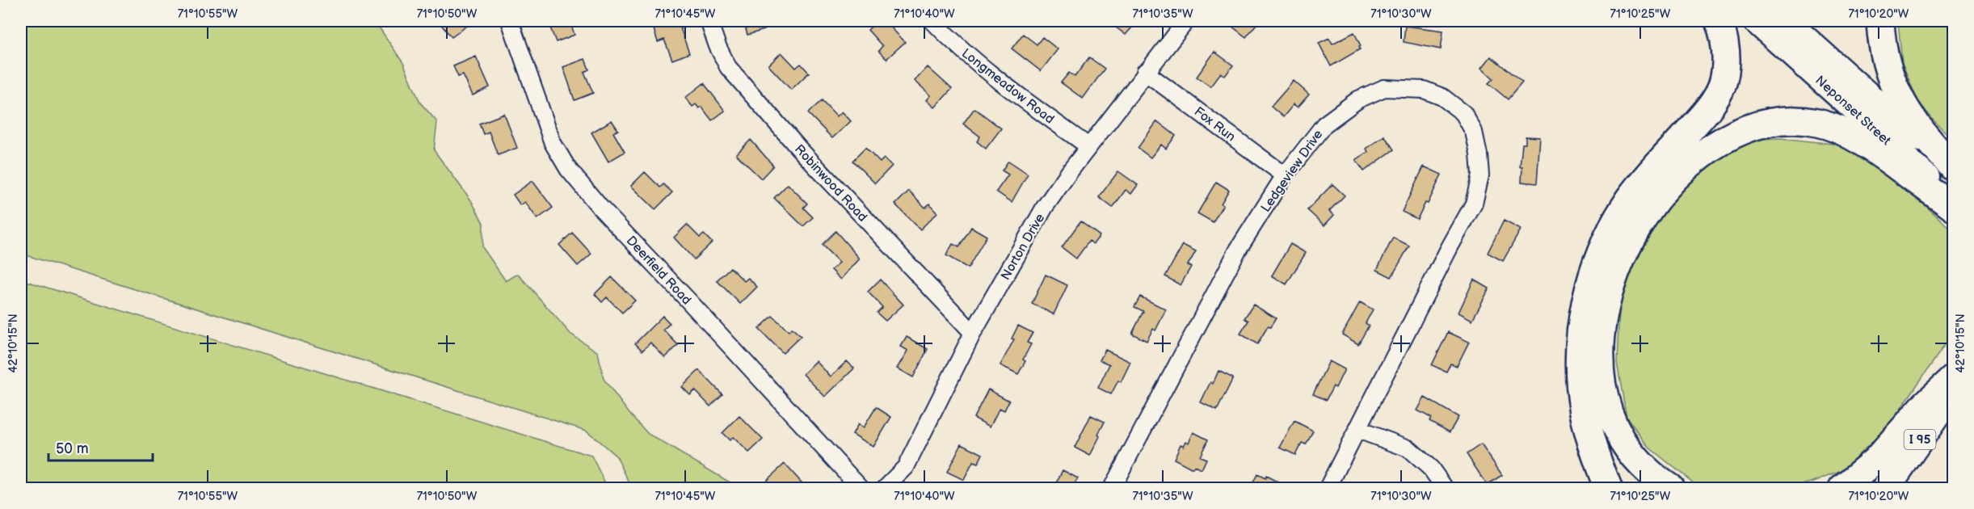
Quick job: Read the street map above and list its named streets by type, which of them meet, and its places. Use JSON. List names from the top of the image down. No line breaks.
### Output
{"streets":{"highway":["I 95"],"main road":["Neponset Street"],"street":["Longmeadow Road","Fox Run","Ledgeview Drive","Robinwood Road","Norton Drive","Deerfield Road"]},"crossings":[["Longmeadow Road","Norton Drive"],["Fox Run","Ledgeview Drive"],["Fox Run","Norton Drive"],["Robinwood Road","Norton Drive"]],"scale_bar":"50 m","coordinates":["71°10'55\"W","71°10'50\"W","71°10'45\"W","71°10'40\"W","71°10'35\"W","71°10'30\"W","71°10'25\"W","71°10'20\"W","42°10'15\"N"]}
